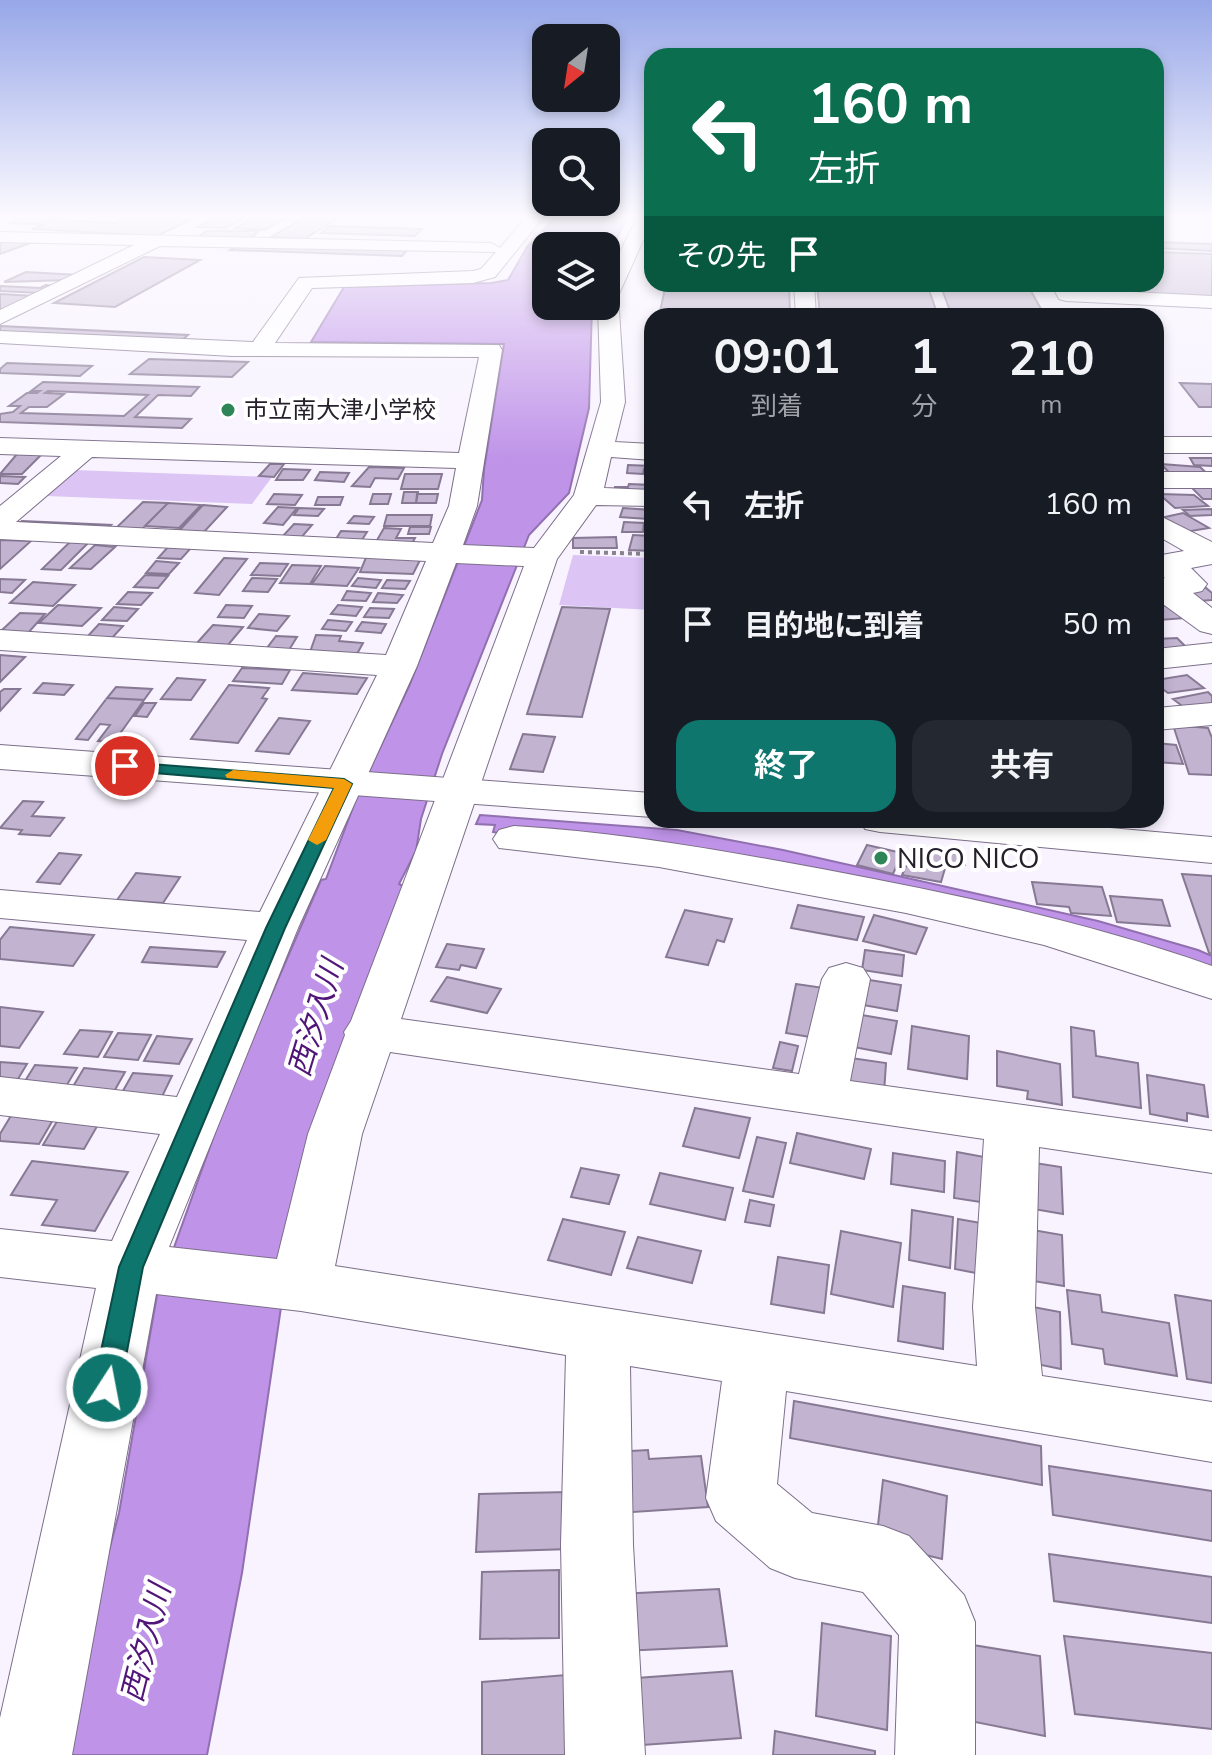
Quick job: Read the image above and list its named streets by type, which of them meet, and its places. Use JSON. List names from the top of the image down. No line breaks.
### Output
{"water":["西汐入川"],"places":["市立南大津小学校","NICO NICO"],"north":"bottom left","page":{"turn":["160 m","左折"],"then":"その先","eta":["09:01","到着","1","分","210","m"],"list":[{"name":"左折","value":"160 m"},{"name":"目的地に到着","value":"50 m"}],"buttons":["終了","共有"]}}
